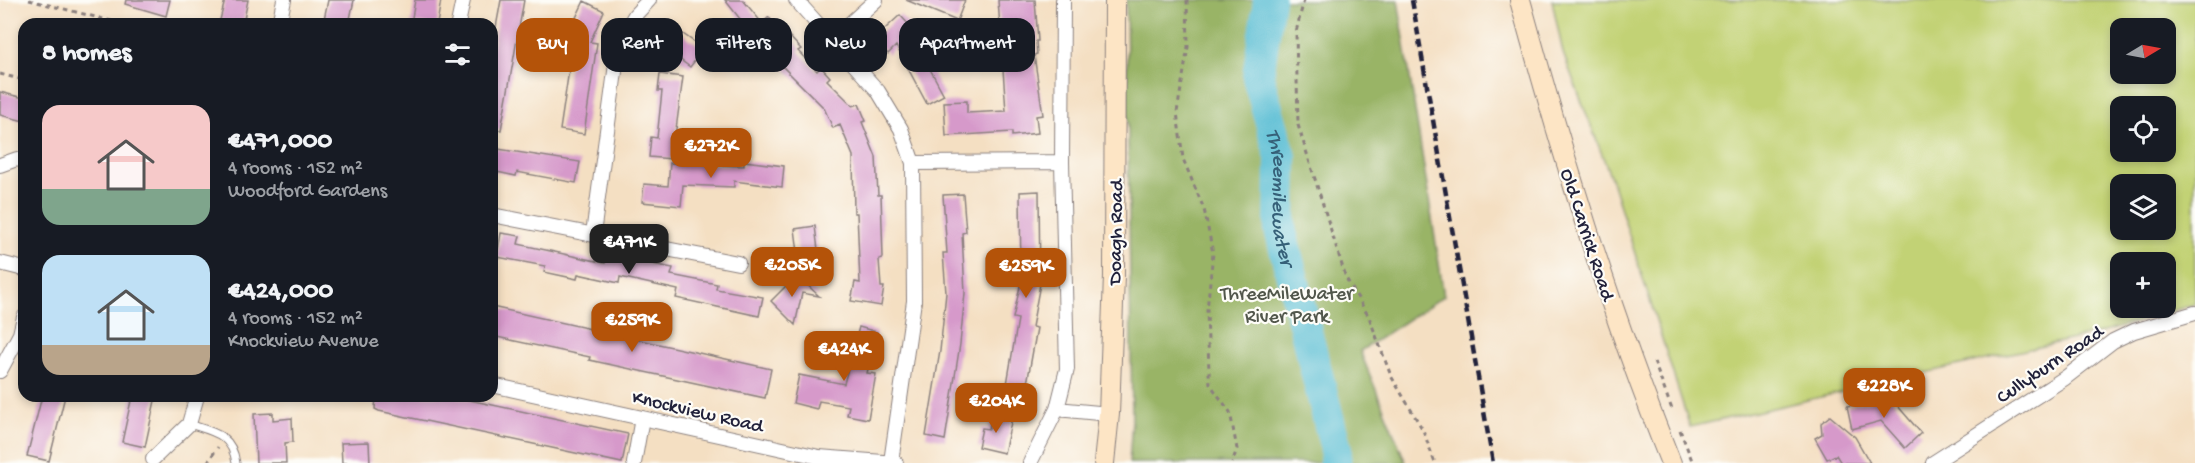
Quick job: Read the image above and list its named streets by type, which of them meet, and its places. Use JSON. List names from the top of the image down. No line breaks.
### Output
{"streets":{"main road":["Doagh Road","Old Carrick Road"],"street":["Cullyburn Road","Knockview Road"]},"water":["Threemilewater"],"parks":["ThreeMileWater River Park"],"north":"right","page":{"map_buttons":"+","chip":["Buy","Rent","Filters","New","Apartment"],"heading":"8 homes","list":[{"name":"€471,000","note":"4 rooms · 152 m² · Woodford Gardens"},{"name":"€424,000","note":"4 rooms · 152 m² · Knockview Avenue"}],"price":["€272K","€471K","€205K","€259K","€259K","€424K","€228K","€204K"]}}
